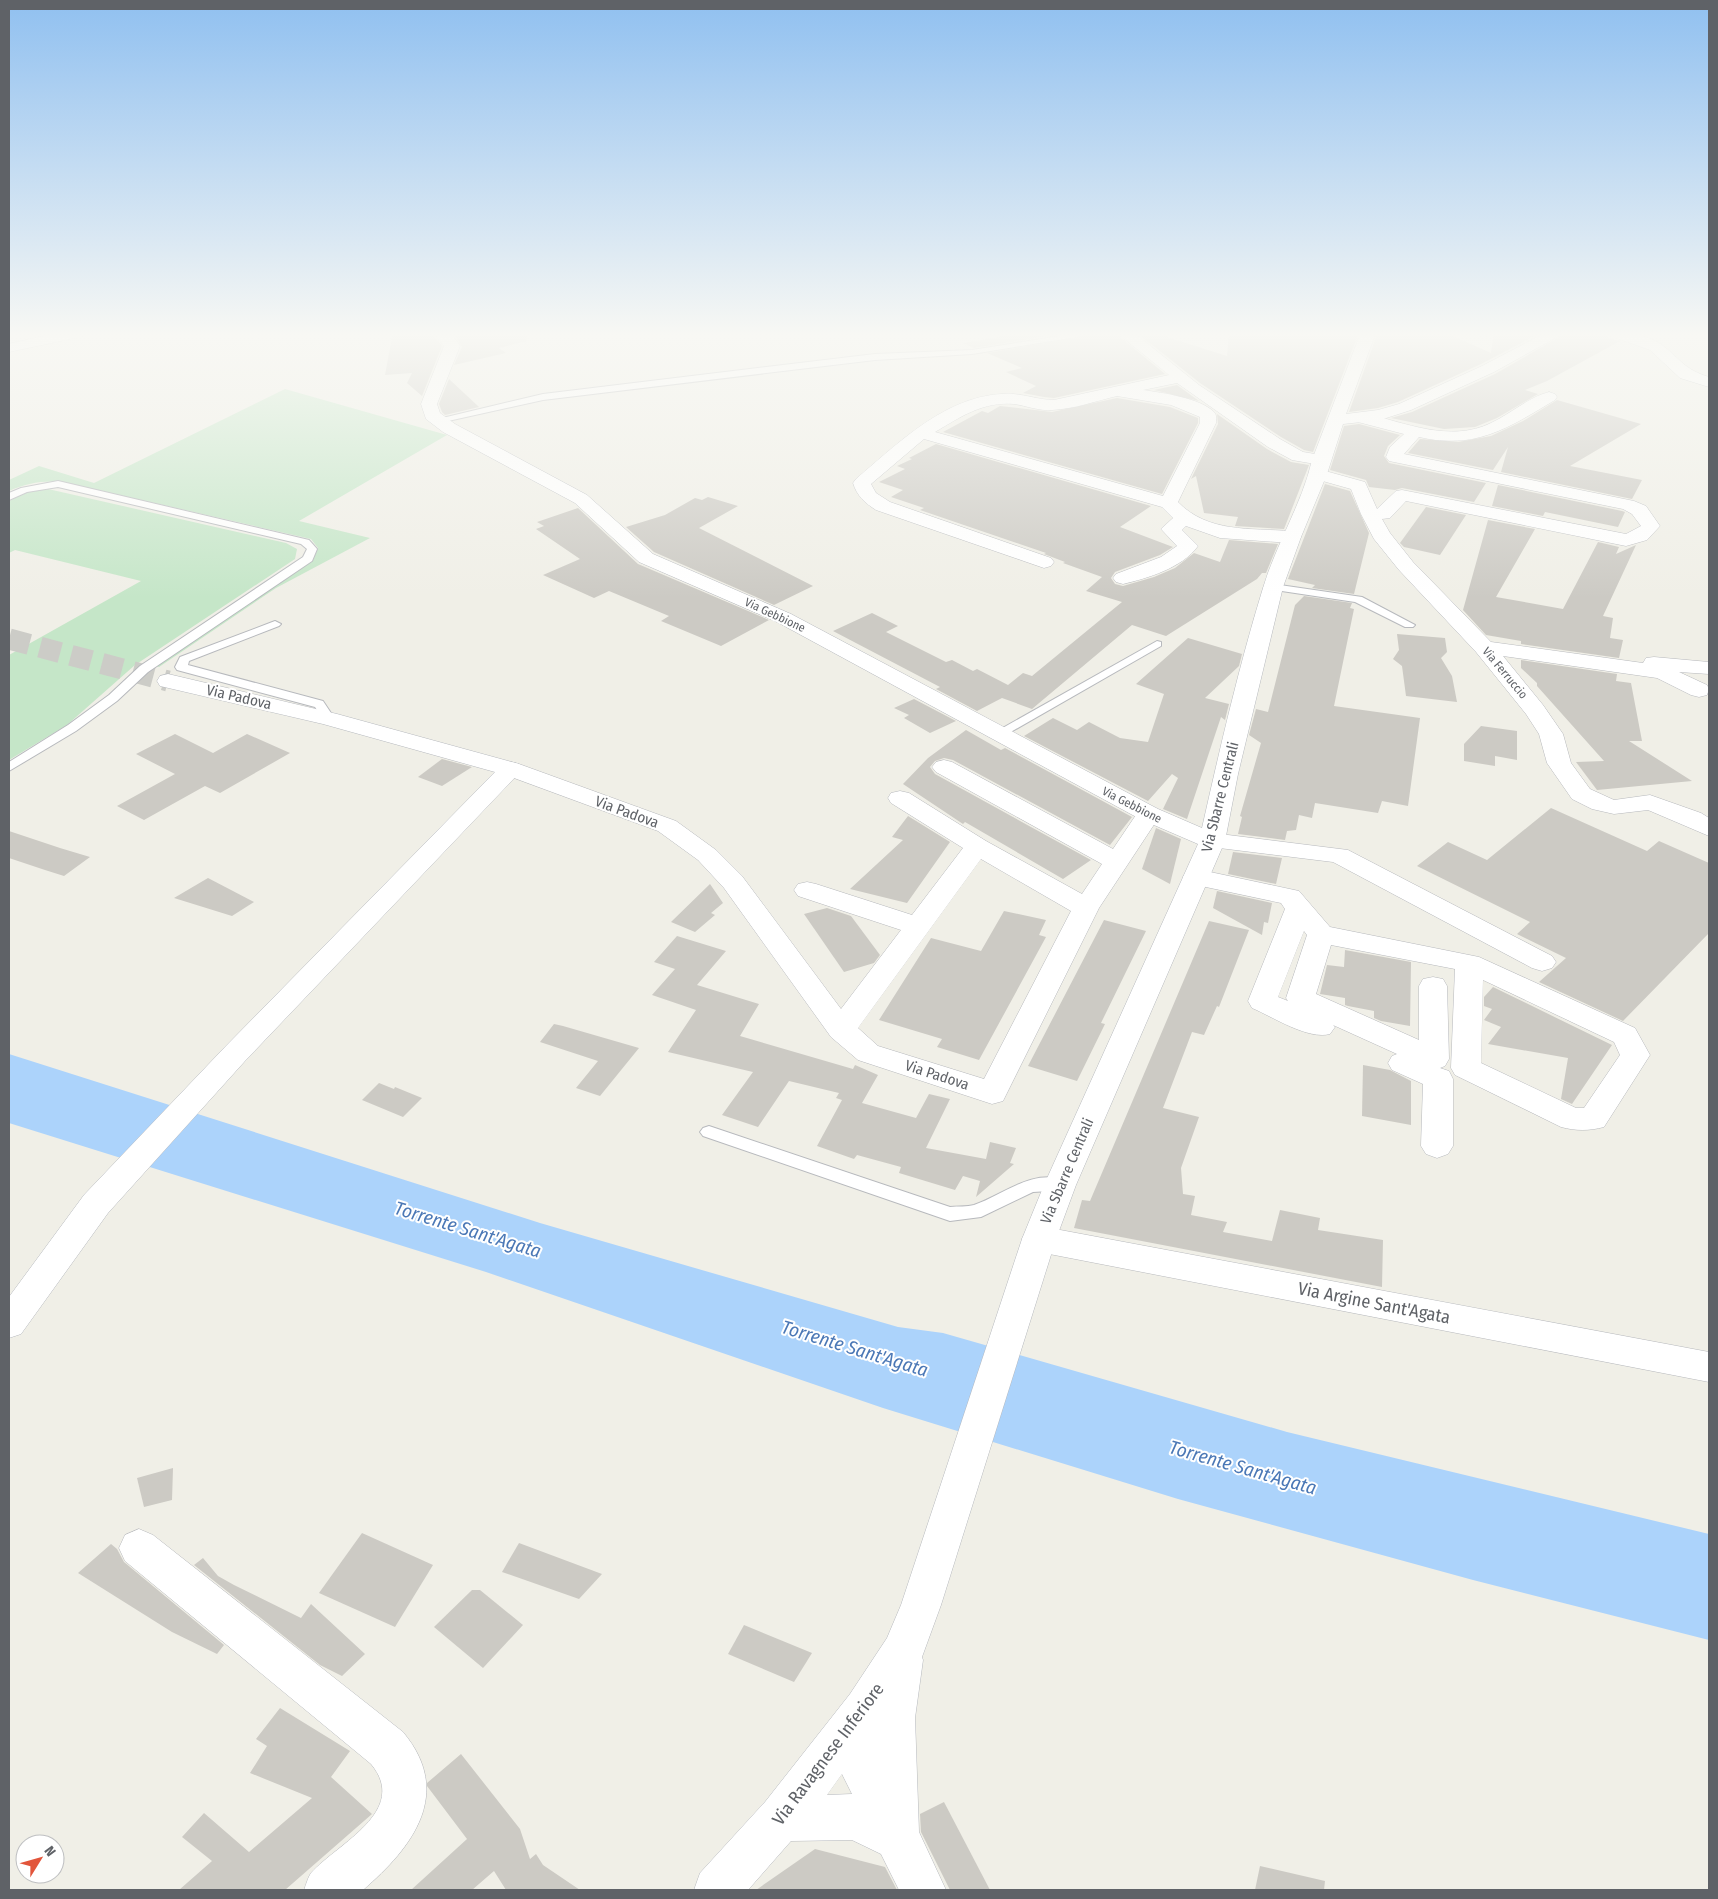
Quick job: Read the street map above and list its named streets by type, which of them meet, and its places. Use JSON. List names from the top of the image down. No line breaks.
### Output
{"streets":{"street":["Via Gebbione","Via Ferruccio","Via Padova","Via Sbarre Centrali","Via Argine Sant'Agata","Via Ravagnese Inferiore"]},"crossings":[["Via Gebbione","Via Sbarre Centrali"],["Via Ferruccio","Via Sbarre Centrali"],["Via Sbarre Centrali","Via Argine Sant'Agata"],["Via Sbarre Centrali","Via Ravagnese Inferiore"]],"water":["Torrente Sant'Agata"],"north":"top right"}
